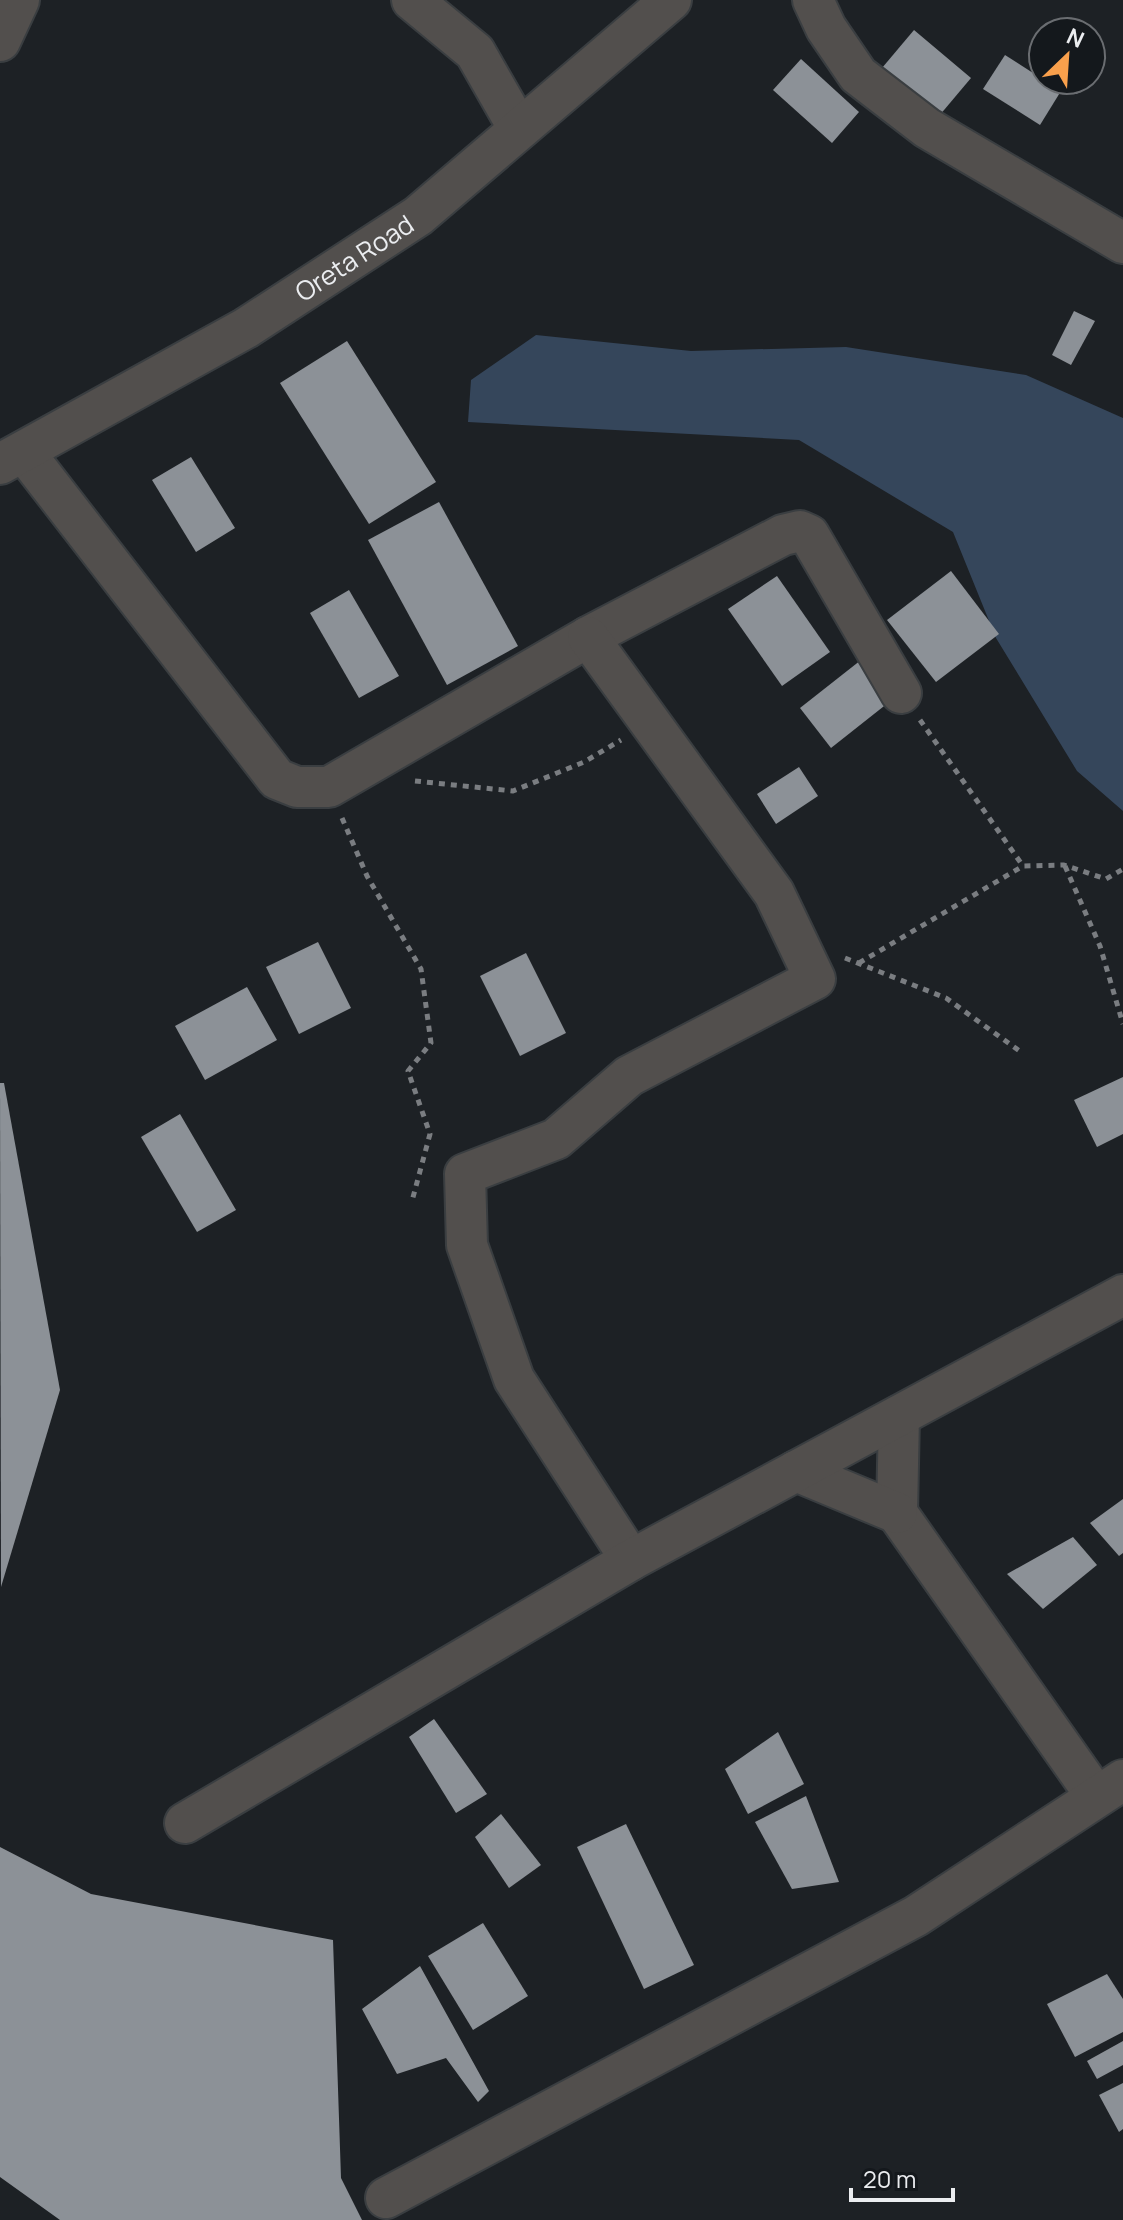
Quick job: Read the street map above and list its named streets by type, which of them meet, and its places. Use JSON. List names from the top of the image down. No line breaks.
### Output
{"streets":{"street":["Oreta Road"]},"scale_bar":"20 m","north":"top right"}
